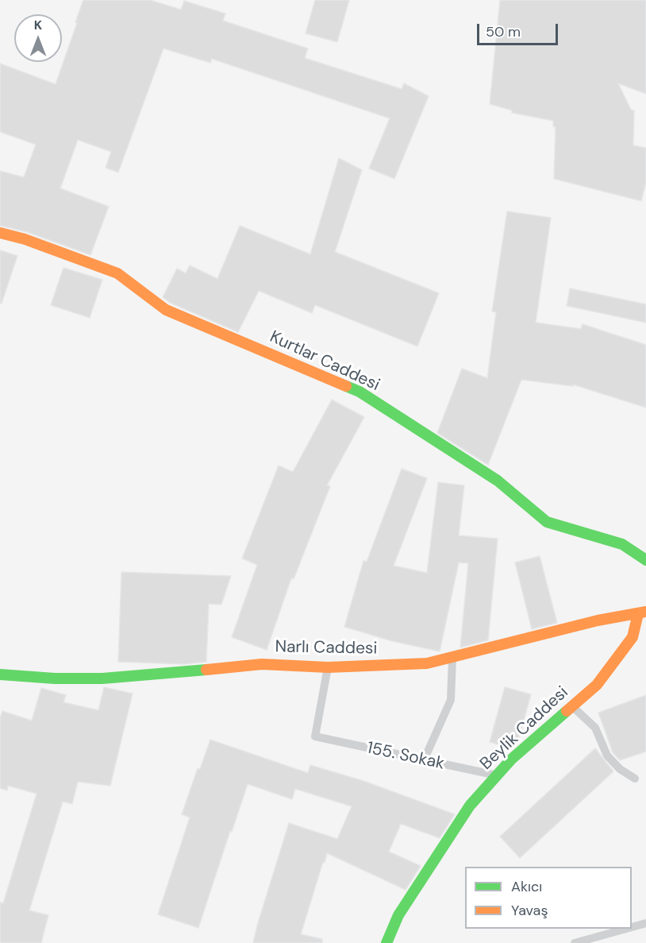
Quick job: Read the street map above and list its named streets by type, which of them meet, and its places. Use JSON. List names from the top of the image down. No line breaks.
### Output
{"streets":{"street":["Kurtlar Caddesi","Narlı Caddesi","Beylik Caddesi","155. Sokak"]},"crossings":[["Narlı Caddesi","Beylik Caddesi"],["Narlı Caddesi","155. Sokak"],["Beylik Caddesi","155. Sokak"]],"legend":["Akıcı","Yavaş"],"scale_bar":"50 m","north":"top"}
